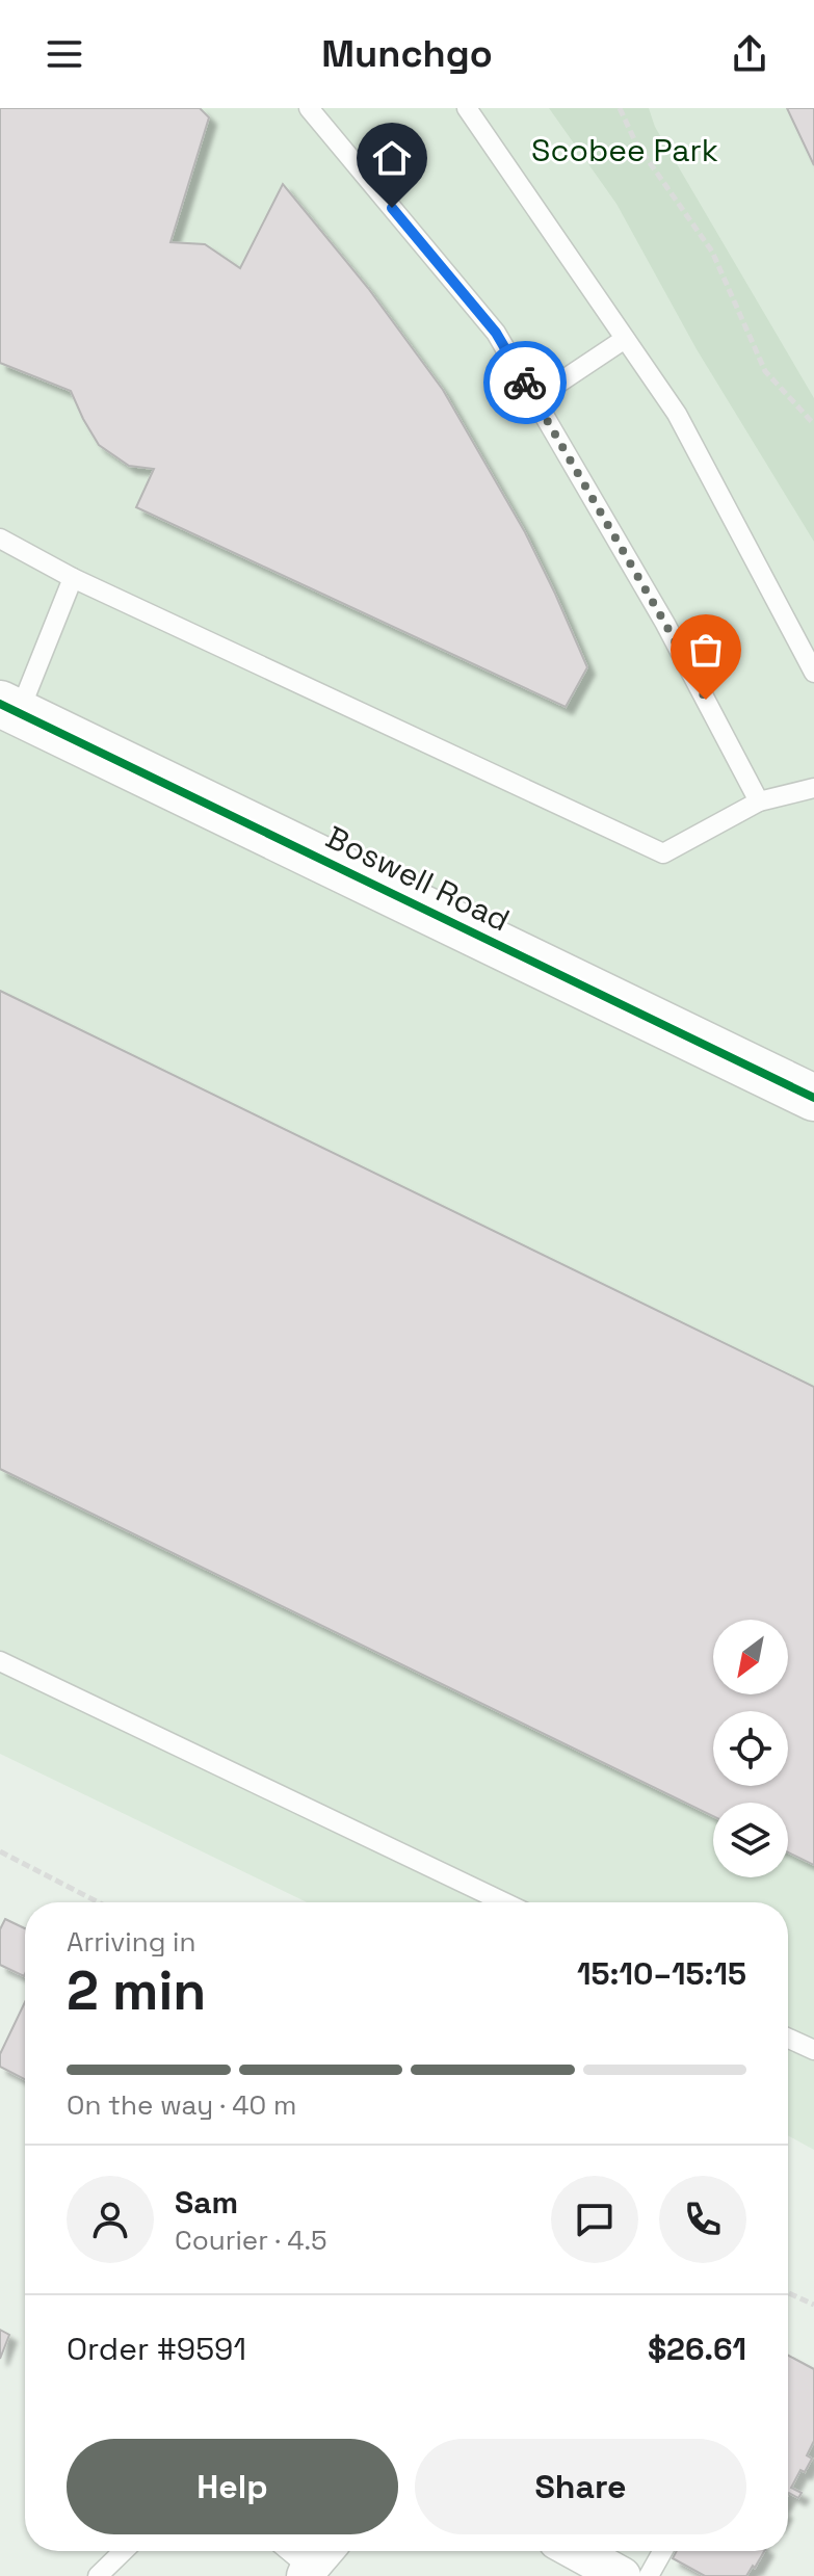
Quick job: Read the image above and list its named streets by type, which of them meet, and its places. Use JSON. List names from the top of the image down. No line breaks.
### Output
{"streets":{"street":["Boswell Road"]},"parks":["Scobee Park"],"north":"bottom left","page":{"header":"Munchgo","heading":["2 min","Arriving in","15:10–15:15"],"panel":["Sam","Courier · 4.5","Order #9591","$26.61"],"bar":"On the way · 40 m","buttons":["Help","Share"]}}
